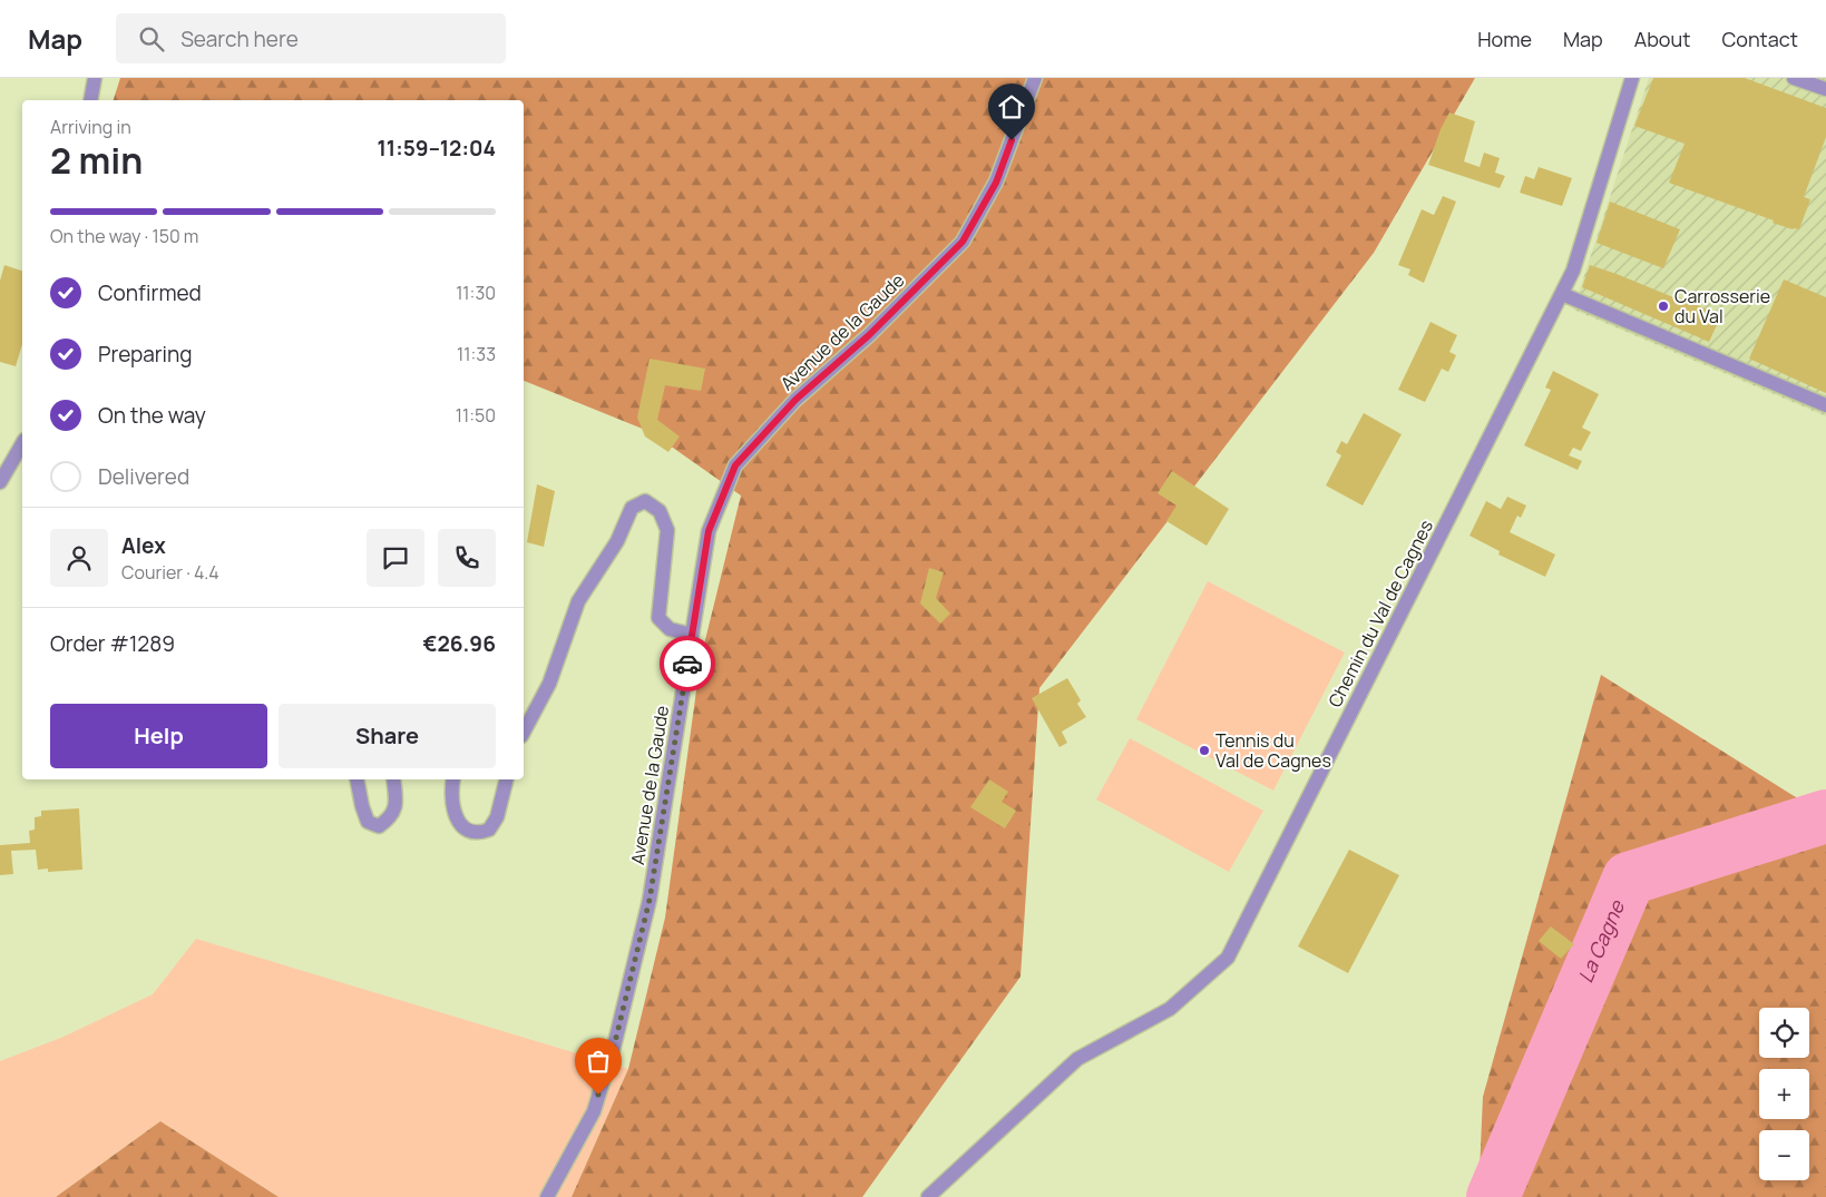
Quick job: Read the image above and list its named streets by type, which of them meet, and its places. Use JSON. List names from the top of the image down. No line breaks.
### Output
{"streets":{"street":["Avenue de la Gaude","Chemin du Val de Cagnes"]},"water":["La Cagne"],"places":["Carrosserie du Val","Tennis du Val de Cagnes"],"page":{"header":"Map","search":"Search here","nav":["Home","Map","About","Contact"],"heading":["2 min","Arriving in","11:59–12:04"],"panel":["Alex","Courier · 4.4","Order #1289","€26.96"],"bar":"On the way · 150 m","list":[["Confirmed","11:30"],["Preparing","11:33"],["On the way","11:50"],"Delivered"],"buttons":["Help","Share"],"map_buttons":["+","−"]}}
